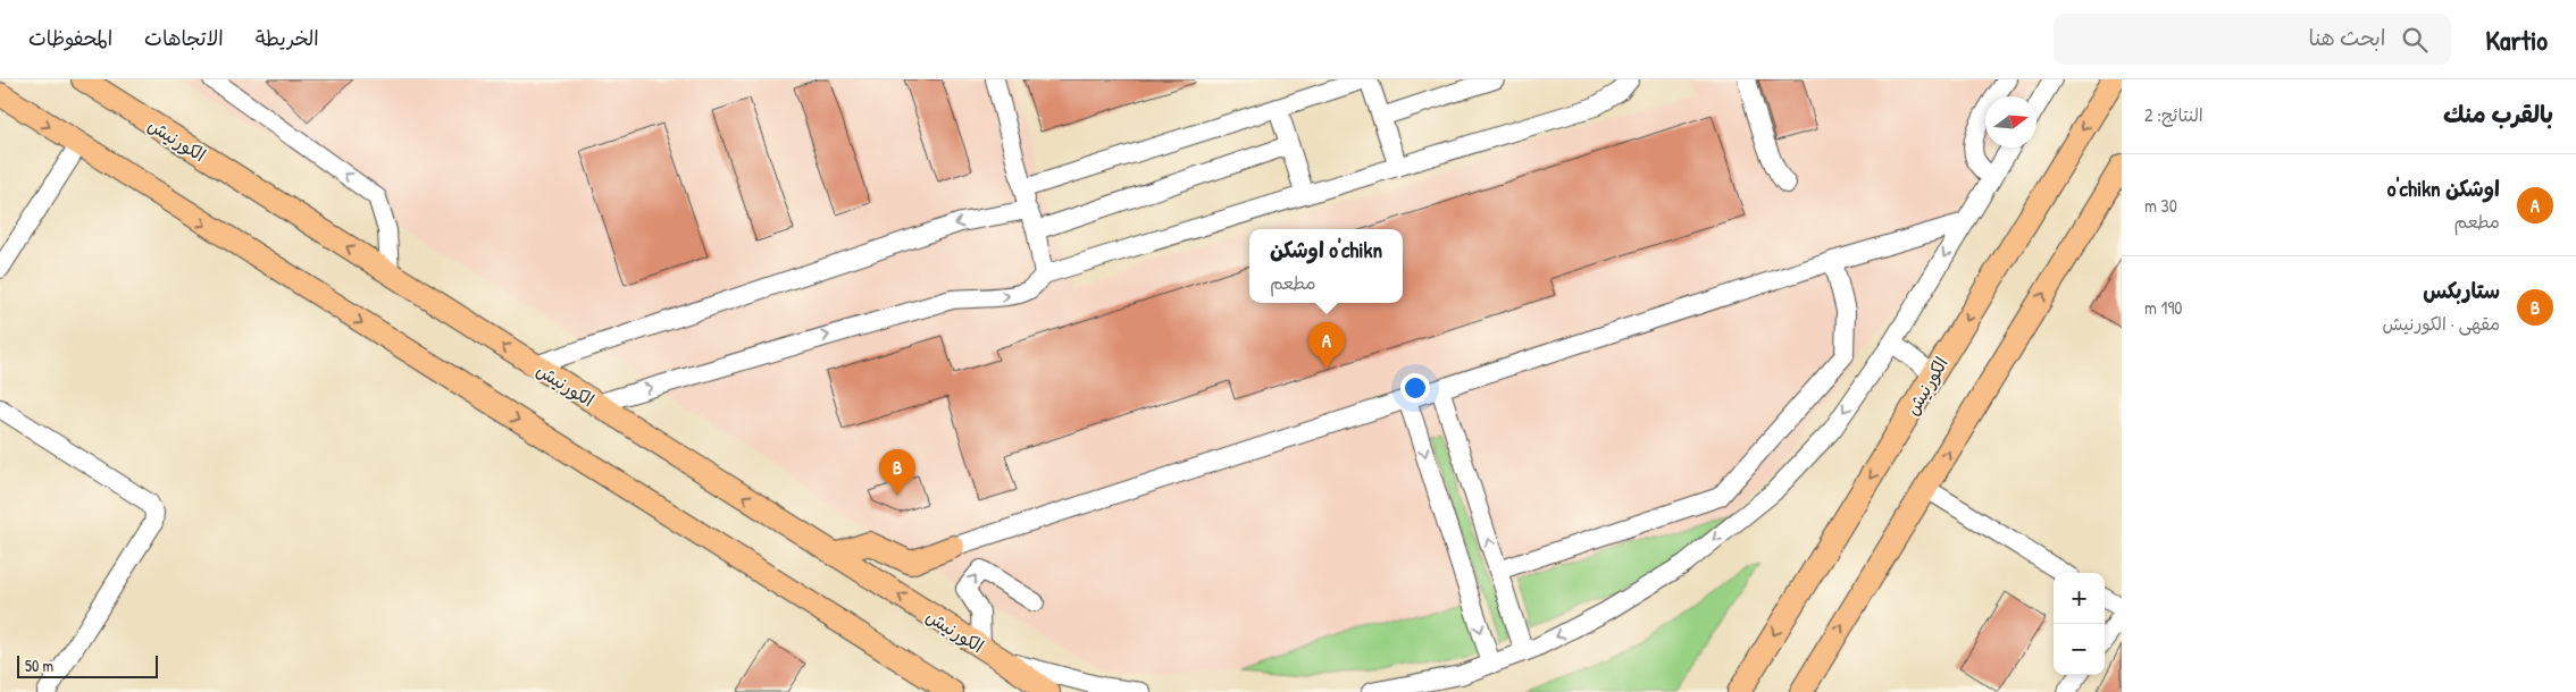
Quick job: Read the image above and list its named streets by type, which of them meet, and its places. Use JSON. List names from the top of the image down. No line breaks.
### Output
{"streets":{"main road":["الكورنيش"]},"scale_bar":"50 m","north":"right","page":{"header":"Kartio","search":"ابحث هنا","nav":["الخريطة","الاتجاهات","المحفوظات"],"heading":["بالقرب منك","النتائج: 2"],"list":[{"mark":"A","name":"اوشكن o'chikn","note":"مطعم","value":"30 m"},{"mark":"B","name":"ستاربكس","note":"مقهى · الكورنيش","value":"190 m"}],"popup":["اوشكن o'chikn","مطعم"],"pins":["A","B"],"map_buttons":["+","−"],"scale":"50 m"}}
